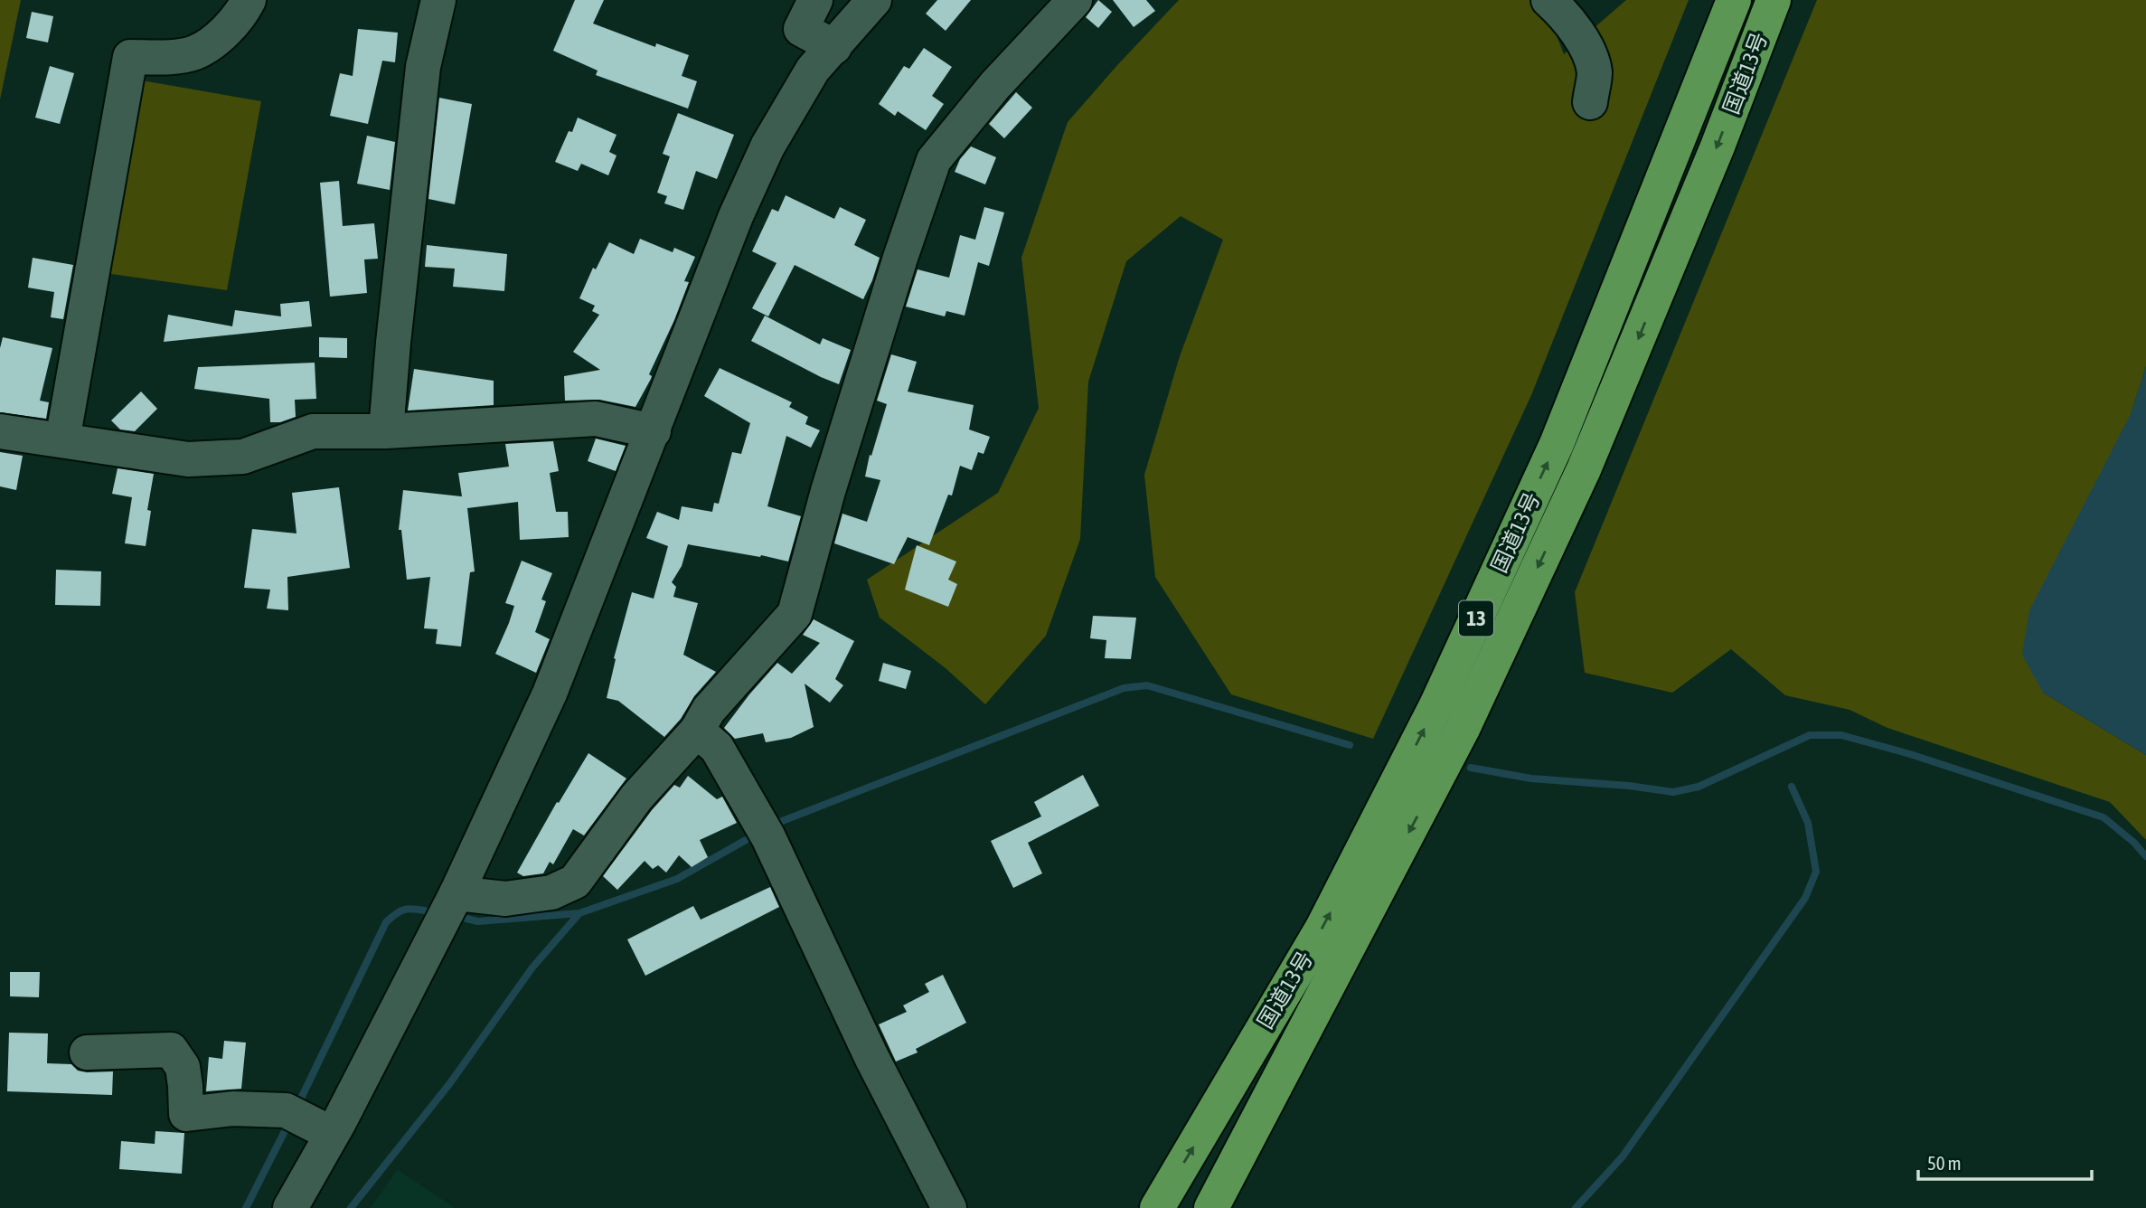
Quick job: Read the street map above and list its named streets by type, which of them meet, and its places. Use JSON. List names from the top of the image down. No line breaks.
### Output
{"streets":{"highway":["国道13号","13"]},"scale_bar":"50 m"}
